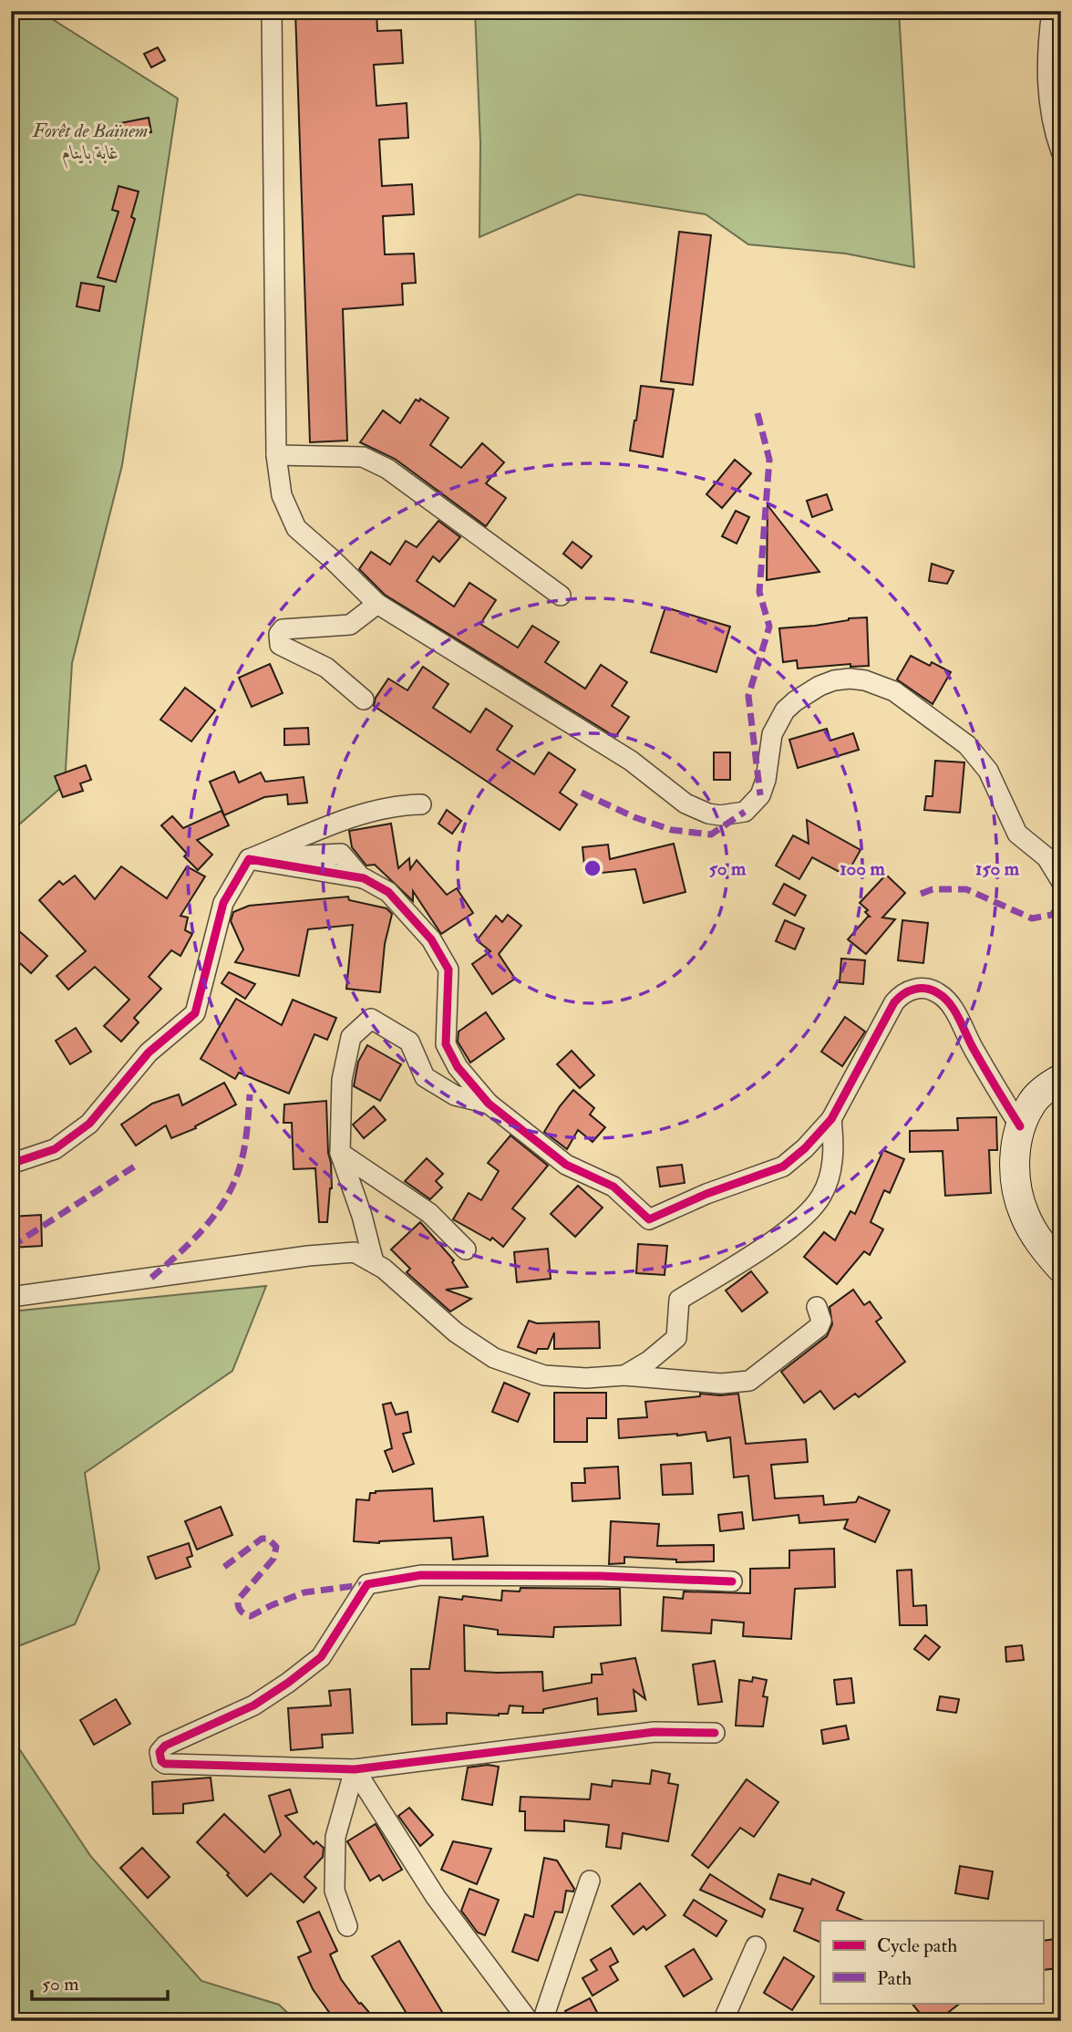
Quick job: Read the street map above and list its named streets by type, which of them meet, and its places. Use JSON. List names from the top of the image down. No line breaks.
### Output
{"parks":["Forêt de Baïnem غابة باينام"],"legend":["Cycle path","Path"],"scale_bar":"50 m","rings":["50 m","100 m","150 m"]}
